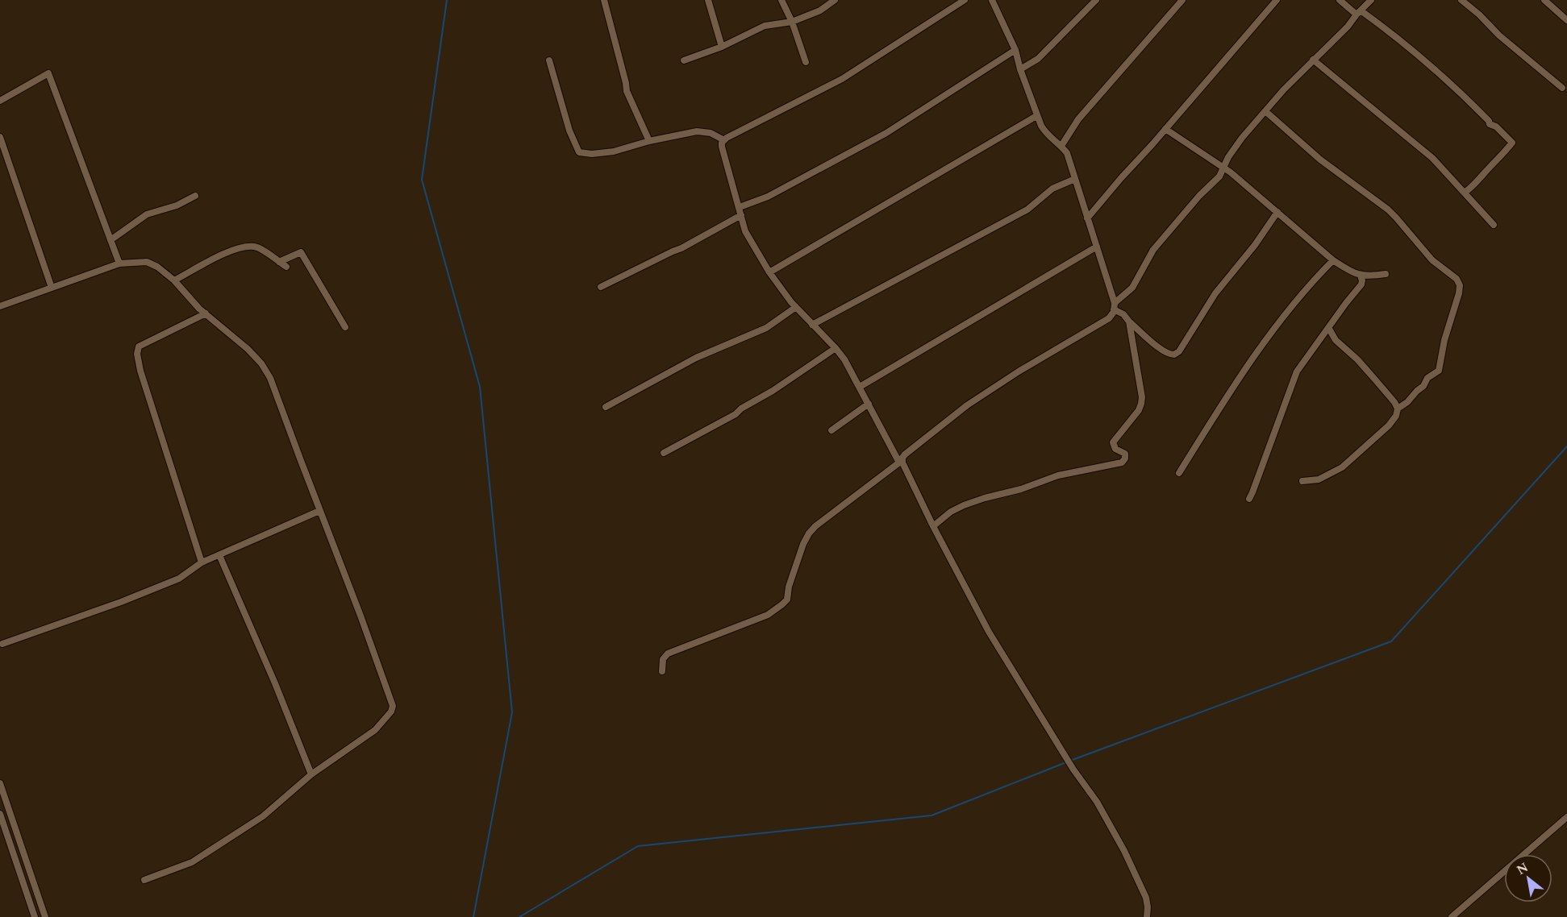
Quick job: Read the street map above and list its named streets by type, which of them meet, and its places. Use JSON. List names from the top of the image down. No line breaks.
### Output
{"north":"top left"}
